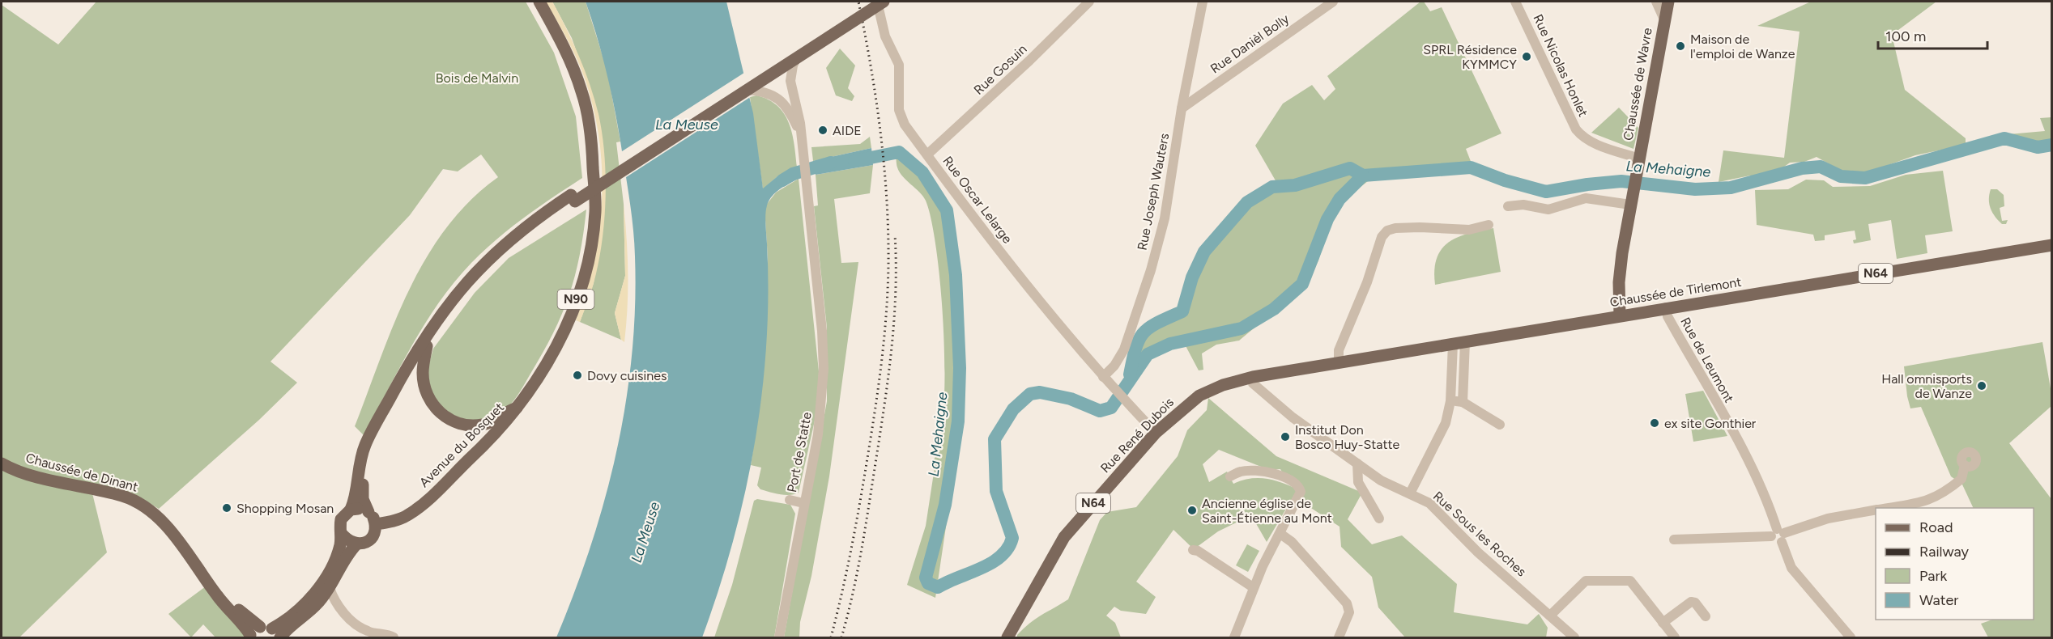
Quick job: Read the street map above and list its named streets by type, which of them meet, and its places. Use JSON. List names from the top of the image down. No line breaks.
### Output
{"streets":{"main road":["Chaussée de Wavre","N64","Chaussée de Tirlemont","N90","Rue René Dubois","Avenue du Bosquet","Chaussée de Dinant"],"street":["Rue Danièl Bolly","Rue Nicolas Honlet","Rue Gosuin","Rue Joseph Wauters","Rue Oscar Lelarge","Rue de Leumont","Port de Statte","Rue Sous les Roches"]},"crossings":[["Rue Danièl Bolly","Rue Joseph Wauters"],["Rue Nicolas Honlet","Chaussée de Wavre"],["Rue Gosuin","Rue Oscar Lelarge"],["Chaussée de Wavre","Chaussée de Tirlemont"],["Rue Joseph Wauters","Rue Oscar Lelarge"],["Rue Oscar Lelarge","Rue René Dubois"],["Chaussée de Tirlemont","Rue de Leumont"],["Chaussée de Tirlemont","Rue René Dubois"],["Rue René Dubois","Rue Sous les Roches"]],"water":["La Meuse","La Mehaigne"],"parks":["Bois de Malvin"],"places":["Maison de l'emploi de Wanze","SPRL Résidence KYMMCY","AIDE","Dovy cuisines","Hall omnisports de Wanze","ex site Gonthier","Institut Don Bosco Huy-Statte","Shopping Mosan","Ancienne église de Saint-Étienne au Mont"],"legend":["Road","Railway","Park","Water"],"scale_bar":"100 m"}
